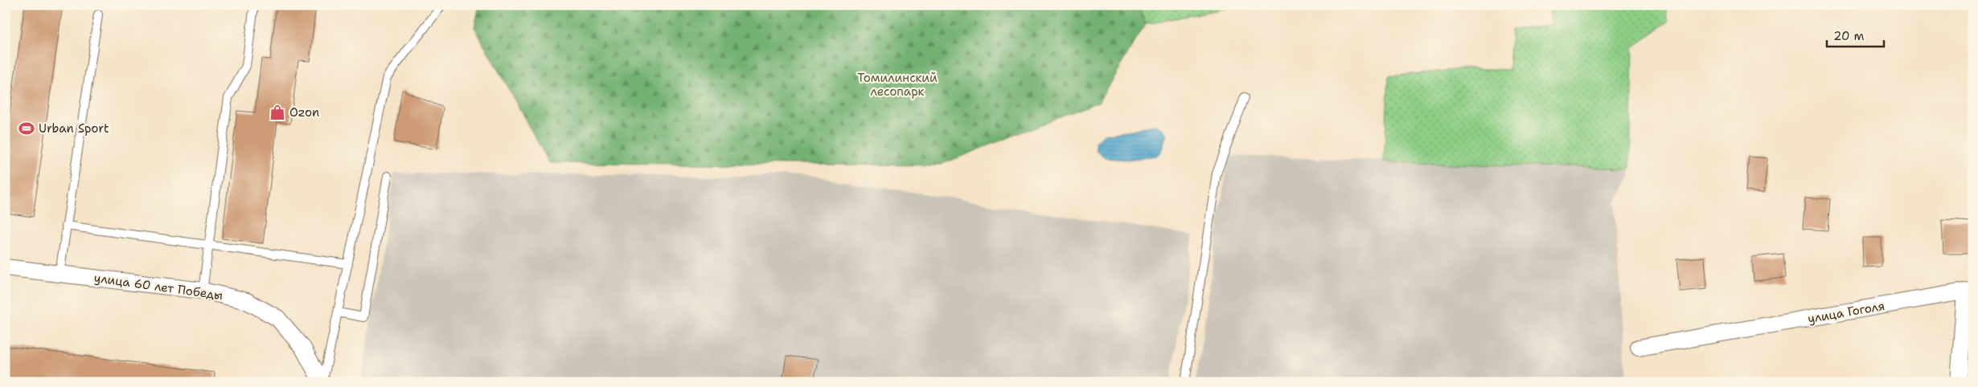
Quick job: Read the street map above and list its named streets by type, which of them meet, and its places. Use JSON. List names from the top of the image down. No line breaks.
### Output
{"streets":{"street":["улица 60 лет Победы","улица Гоголя"]},"parks":["Томилинский лесопарк"],"places":{"shop":["Ozon"],"sports":["Urban Sport"]},"scale_bar":"20 m"}
